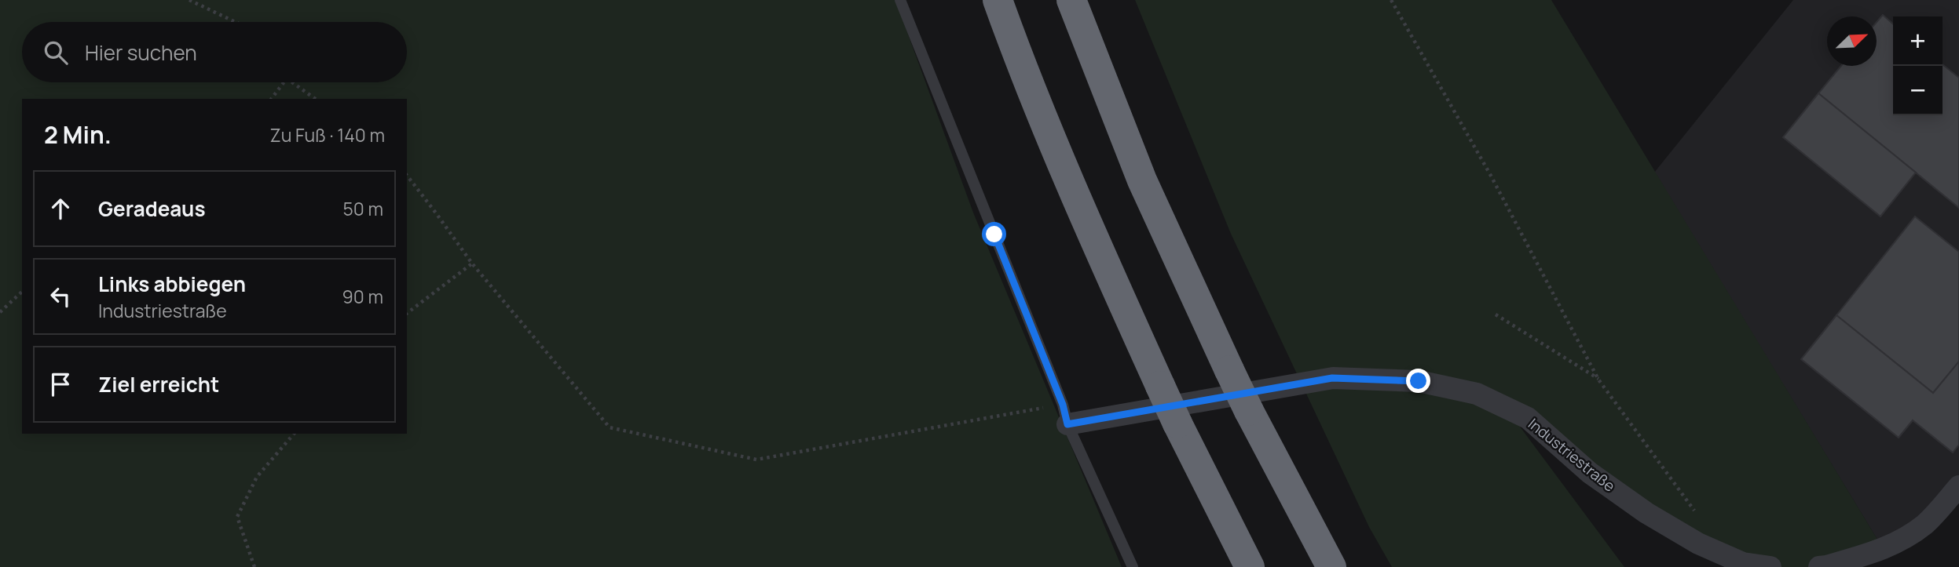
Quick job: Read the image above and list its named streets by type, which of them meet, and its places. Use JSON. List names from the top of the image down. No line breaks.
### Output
{"streets":{"street":["Industriestraße"]},"north":"top right","page":{"map_buttons":["+","−"],"search":"Hier suchen","heading":["2 Min.","Zu Fuß · 140 m"],"list":[["Geradeaus","50 m"],["Links abbiegen","Industriestraße","90 m"],"Ziel erreicht"]}}
